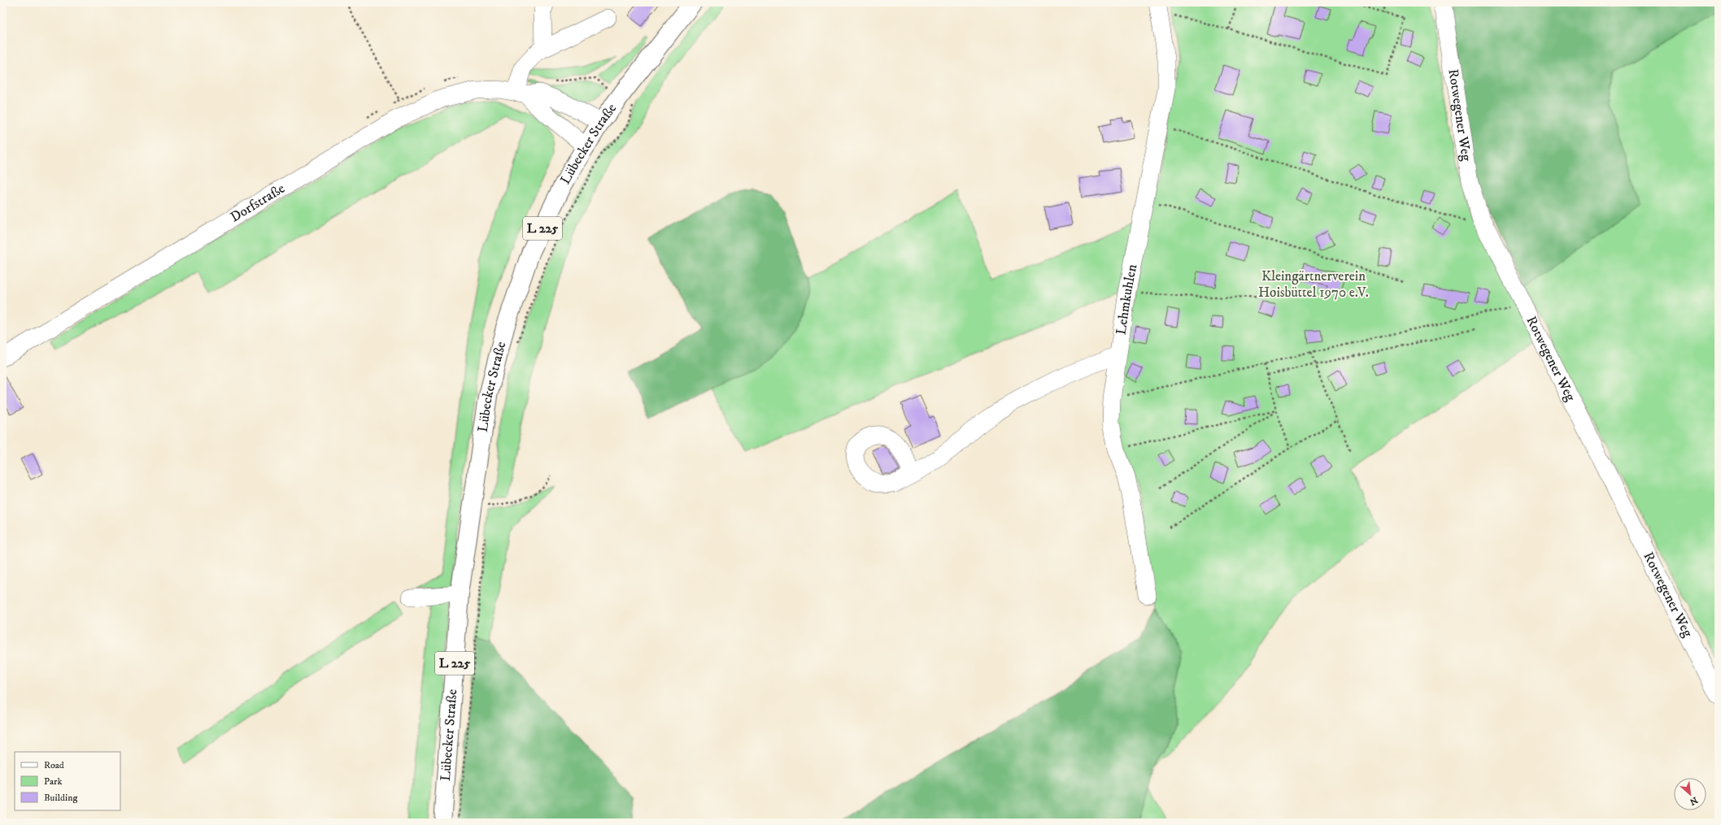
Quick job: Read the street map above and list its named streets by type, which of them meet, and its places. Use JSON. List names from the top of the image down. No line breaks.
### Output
{"streets":{"main road":["Lübecker Straße","L 225"],"street":["Rotwegener Weg","Dorfstraße","Lehmkuhlen"]},"crossings":[["Lübecker Straße","Dorfstraße"]],"parks":["Kleingärtnerverein Hoisbüttel 1970 e.V."],"legend":["Road","Park","Building"],"north":"bottom right"}
